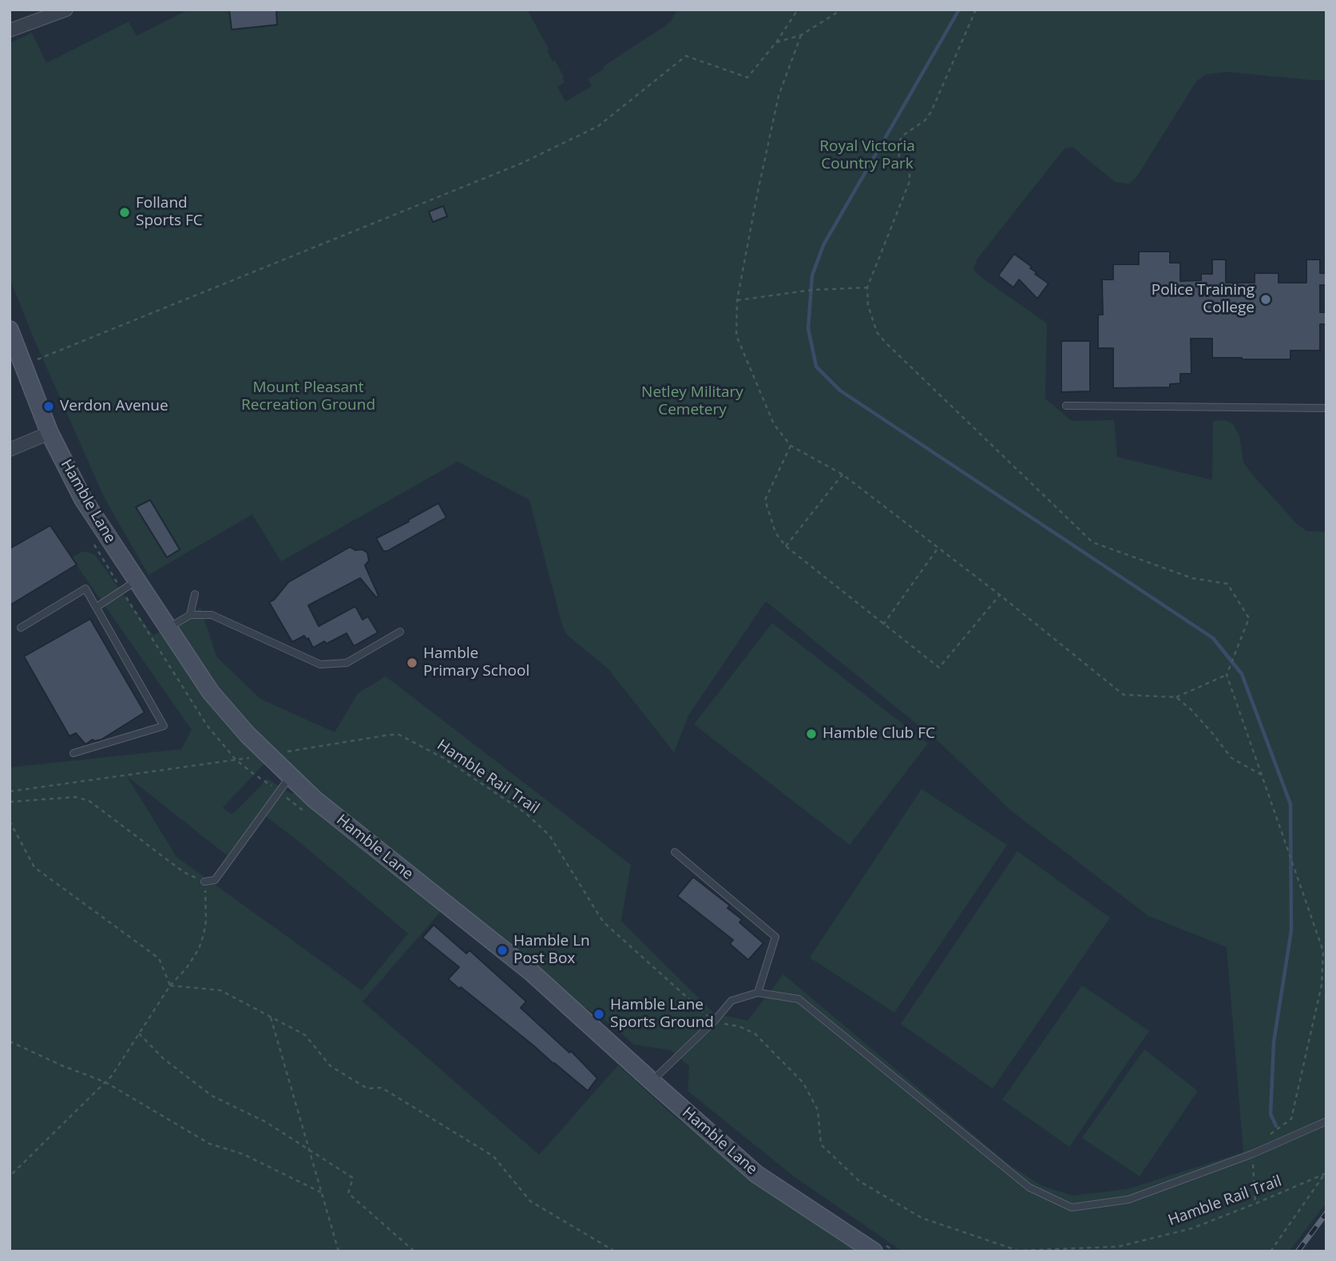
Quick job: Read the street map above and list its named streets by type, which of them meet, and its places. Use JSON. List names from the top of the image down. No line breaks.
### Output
{"streets":{"main road":["Hamble Lane"],"path":["Hamble Rail Trail"]},"crossings":[["Hamble Lane","Hamble Rail Trail"]],"parks":["Royal Victoria Country Park","Mount Pleasant Recreation Ground","Netley Military Cemetery"],"places":["Folland Sports FC","Police Training College","Verdon Avenue","Hamble Primary School","Hamble Club FC","Hamble Ln Post Box","Hamble Lane Sports Ground"]}
